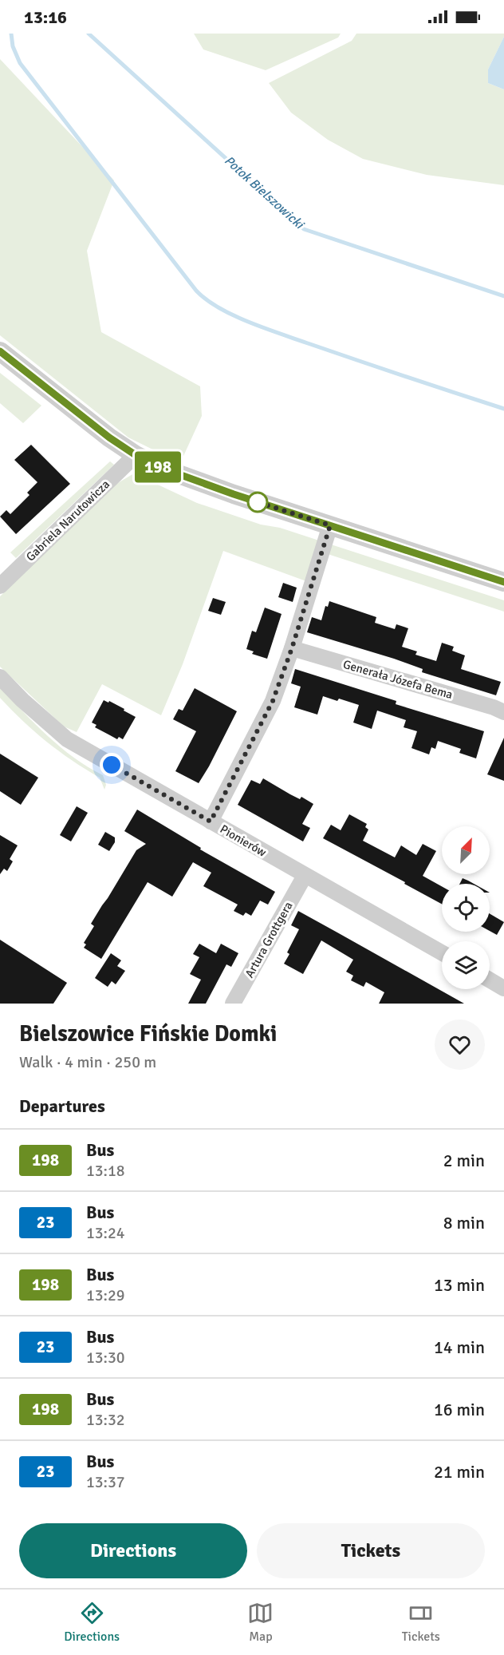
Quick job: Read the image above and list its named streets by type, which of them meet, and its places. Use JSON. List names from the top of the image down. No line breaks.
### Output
{"streets":{"street":["Gabriela Narutowicza","Generała Józefa Bema","Pionierów","Artura Grottgera"]},"crossings":[["Pionierów","Artura Grottgera"]],"water":["Potok Bielszowicki"],"lines":["bus line 198"],"north":"top right","page":{"status":"13:16","on_map":"198","heading":[["Bielszowice Fińskie Domki","Walk · 4 min · 250 m"],"Departures"],"list":[{"mark":"198","name":"Bus","note":"13:18","value":"2 min"},{"mark":"23","name":"Bus","note":"13:24","value":"8 min"},{"mark":"198","name":"Bus","note":"13:29","value":"13 min"},{"mark":"23","name":"Bus","note":"13:30","value":"14 min"},{"mark":"198","name":"Bus","note":"13:32","value":"16 min"},{"mark":"23","name":"Bus","note":"13:37","value":"21 min"}],"buttons":["Directions","Tickets"],"tabs":["Directions","Map","Tickets"]}}
